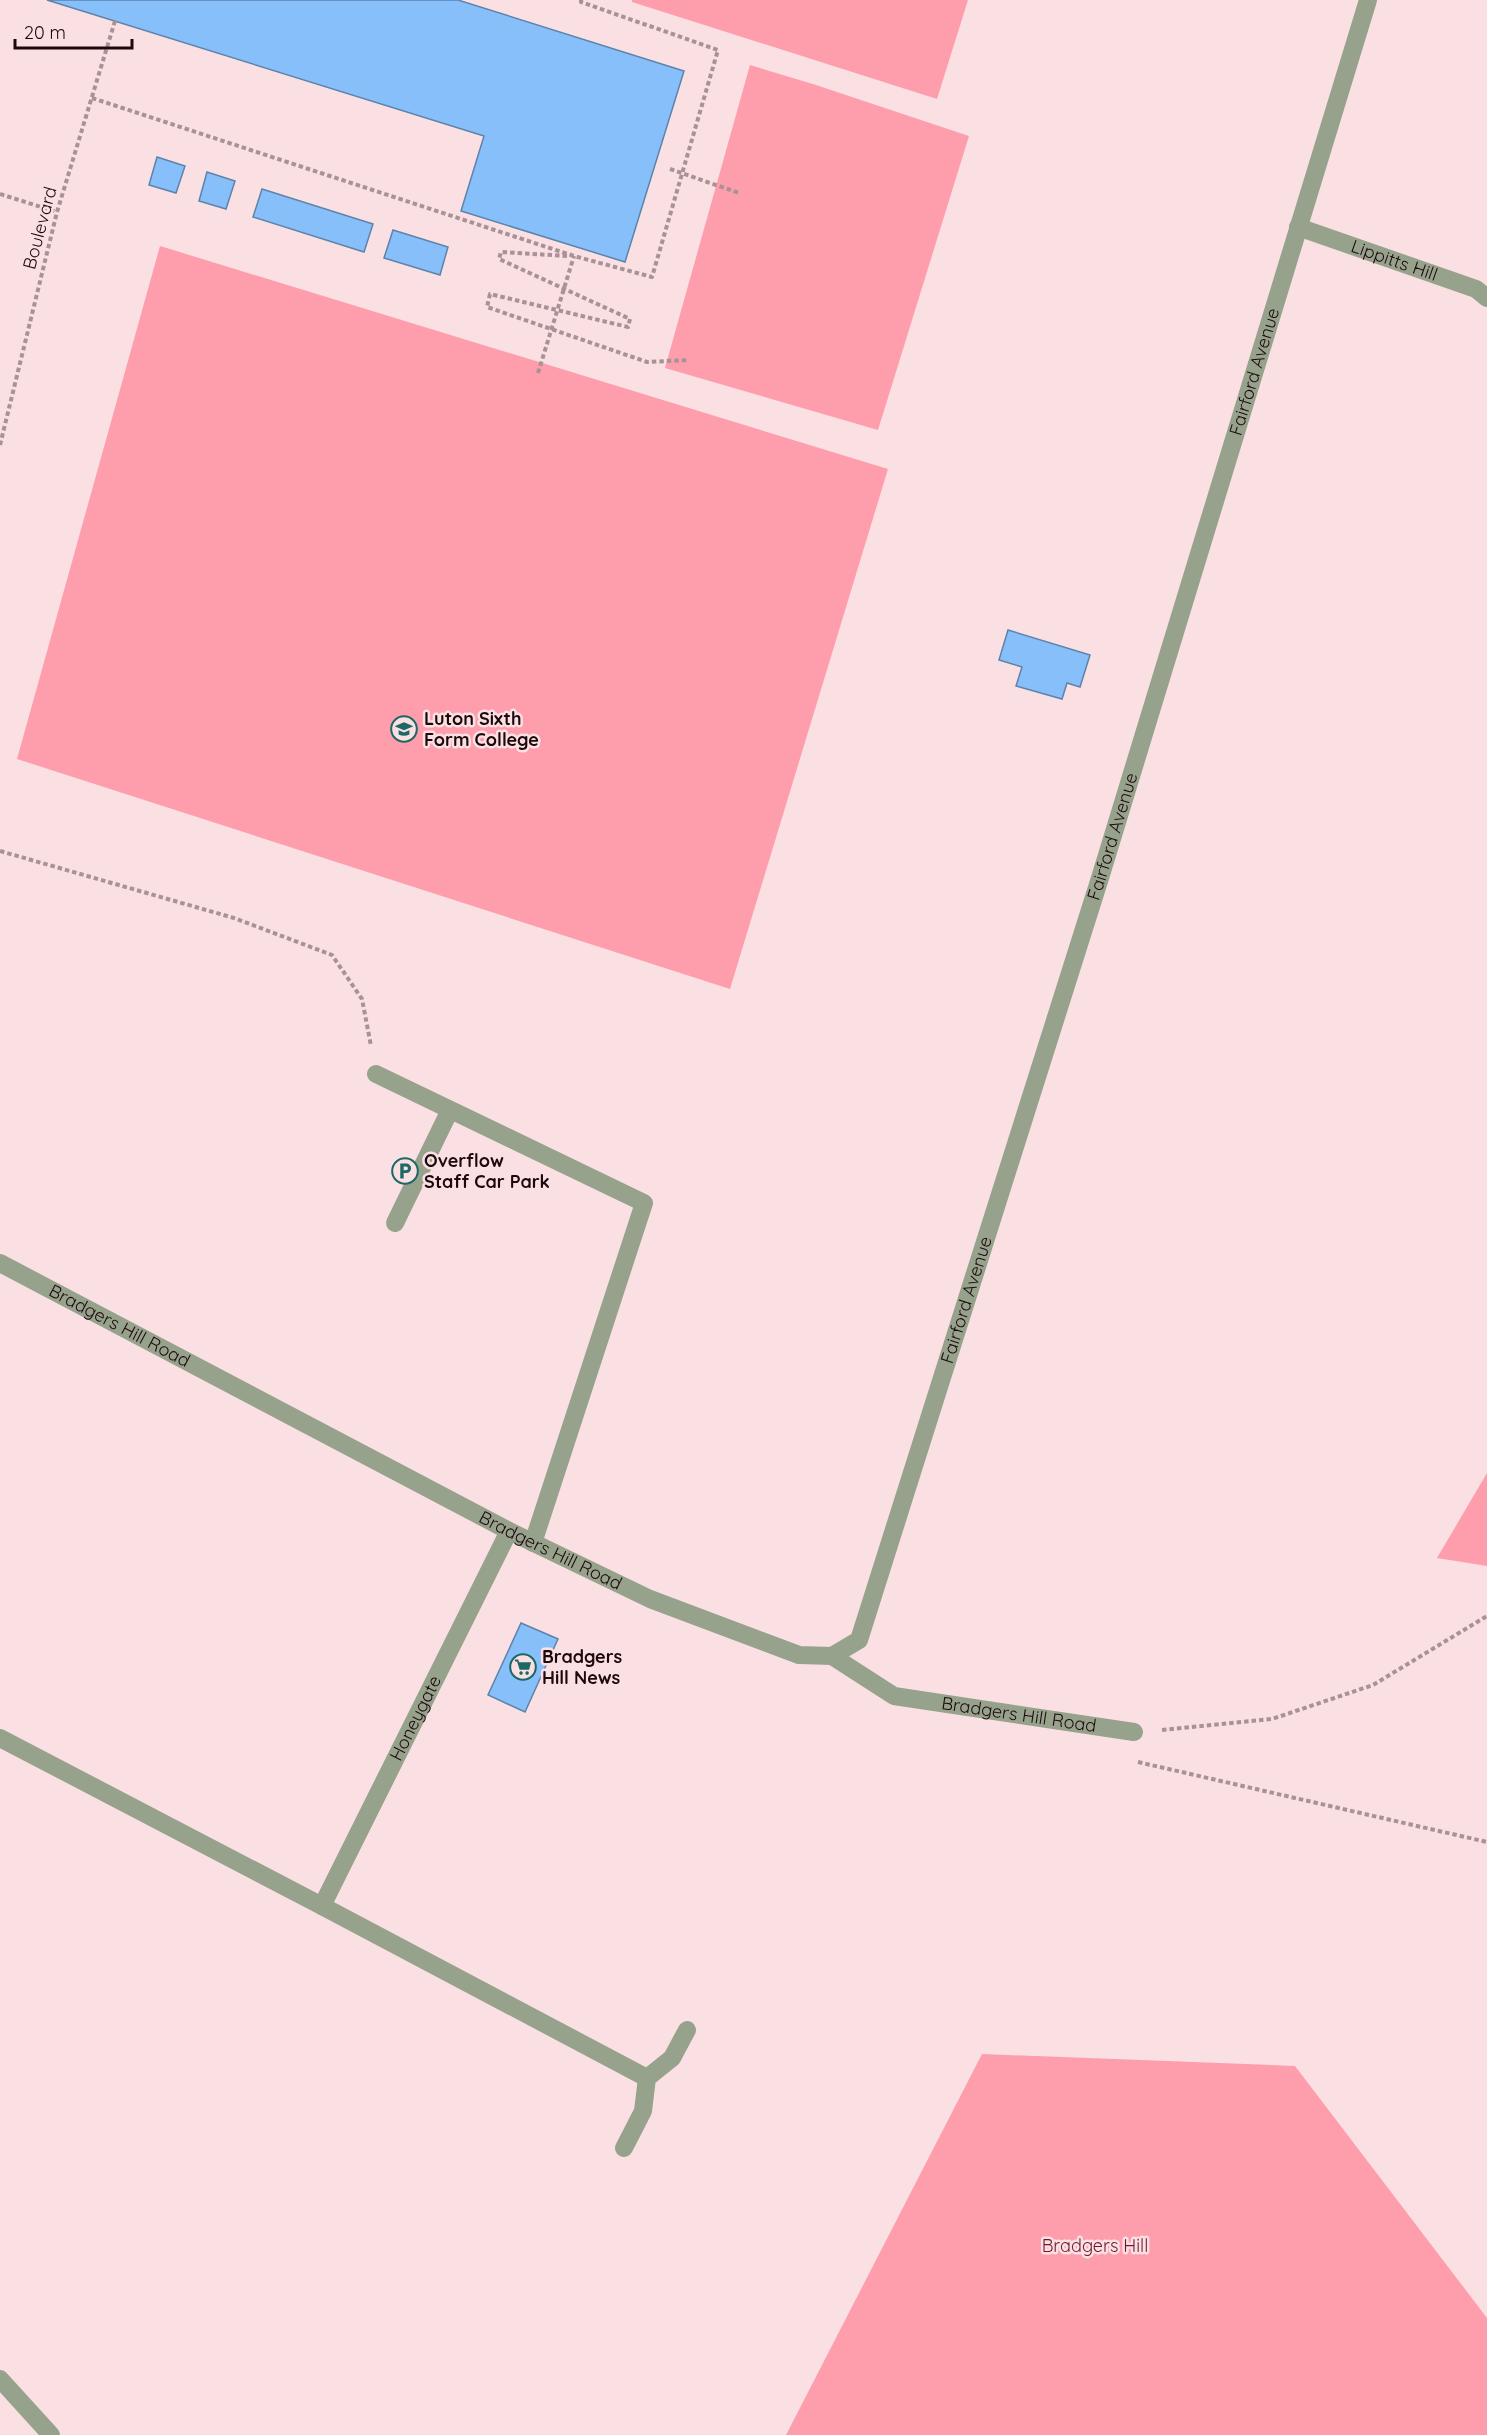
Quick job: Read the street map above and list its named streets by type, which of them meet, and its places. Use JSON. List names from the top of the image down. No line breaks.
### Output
{"streets":{"street":["Lippitts Hill","Fairford Avenue","Bradgers Hill Road","Honeygate"],"path":["Boulevard"]},"crossings":[["Lippitts Hill","Fairford Avenue"],["Fairford Avenue","Bradgers Hill Road"],["Bradgers Hill Road","Honeygate"]],"parks":["Bradgers Hill"],"places":{"school or university":["Luton Sixth Form College"],"parking":["Overflow Staff Car Park"],"supermarket":["Bradgers Hill News"]},"scale_bar":"20 m"}
